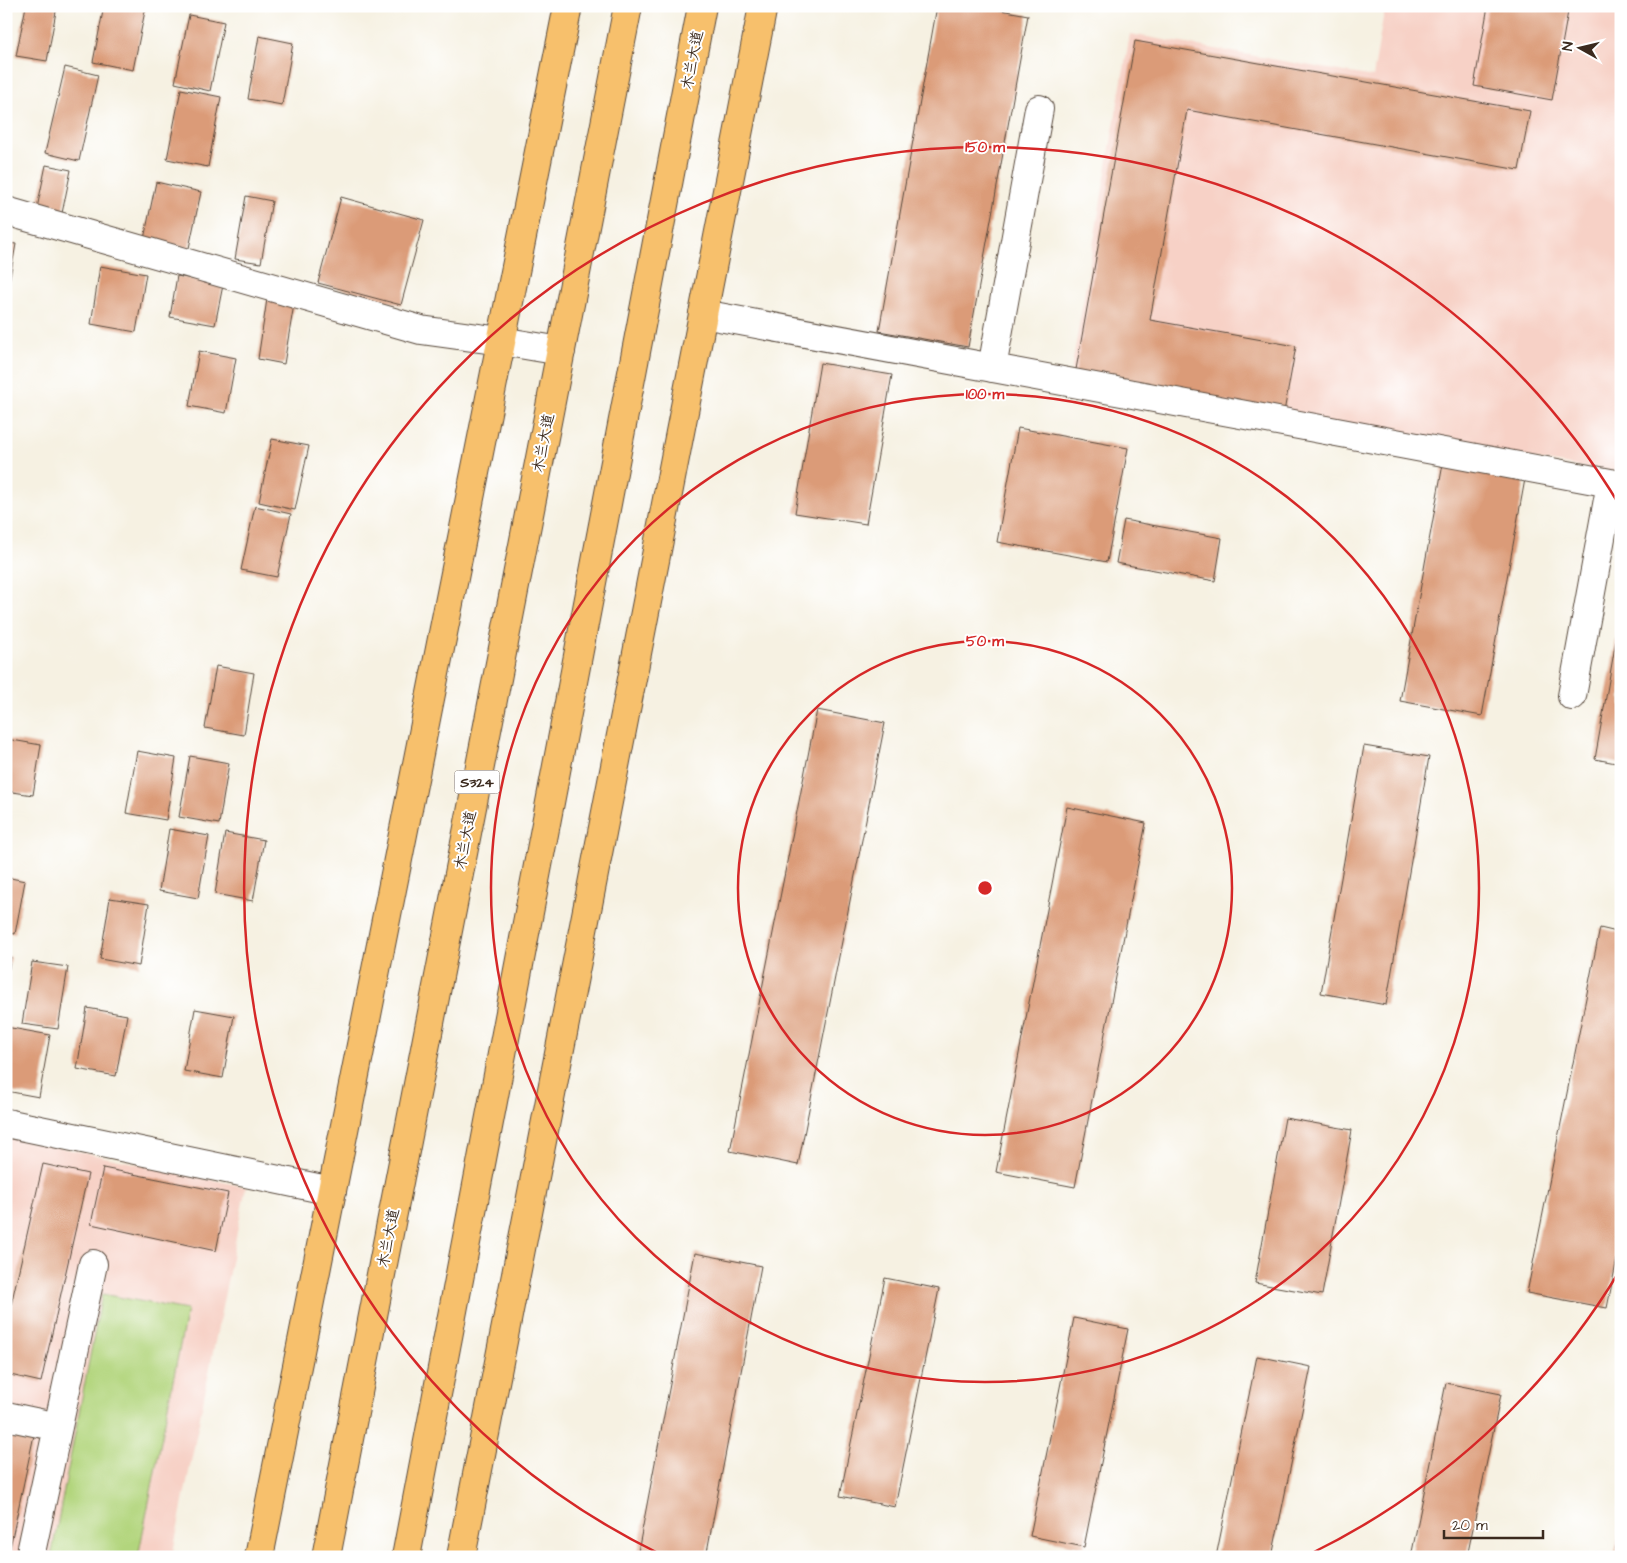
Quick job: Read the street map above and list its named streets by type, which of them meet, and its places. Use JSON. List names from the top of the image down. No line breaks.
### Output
{"streets":{"main road":["木兰大道","S324"]},"scale_bar":"20 m","north":"left","rings":["150 m","100 m","50 m"]}
